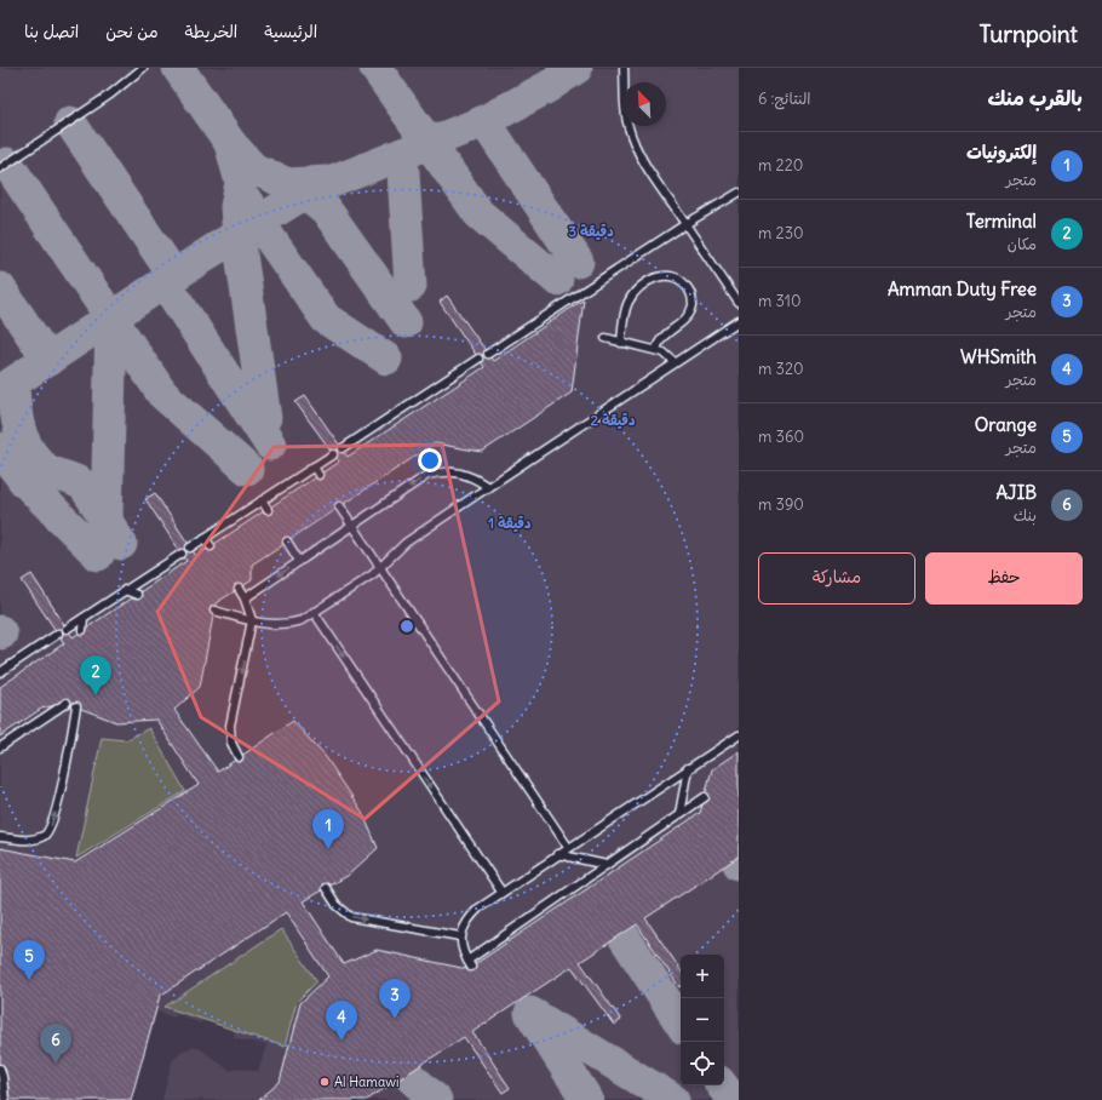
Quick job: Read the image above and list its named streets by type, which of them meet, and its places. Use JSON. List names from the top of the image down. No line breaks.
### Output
{"places":["Al Hamawi"],"north":"top left","page":{"header":"Turnpoint","nav":["الرئيسية","الخريطة","من نحن","اتصل بنا"],"heading":["بالقرب منك","النتائج: 6"],"list":[{"mark":"1","name":"إلكترونيات","note":"متجر","value":"220 m"},{"mark":"2","name":"Terminal","note":"مكان","value":"230 m"},{"mark":"3","name":"Amman Duty Free","note":"متجر","value":"310 m"},{"mark":"4","name":"WHSmith","note":"متجر","value":"320 m"},{"mark":"5","name":"Orange","note":"متجر","value":"360 m"},{"mark":"6","name":"AJIB","note":"بنك","value":"390 m"}],"buttons":["حفظ","مشاركة"],"pins":["2","1","5","3","4","6"],"map_buttons":["+","−"]},"rings":["3 دقيقة","2 دقيقة","1 دقيقة"]}
